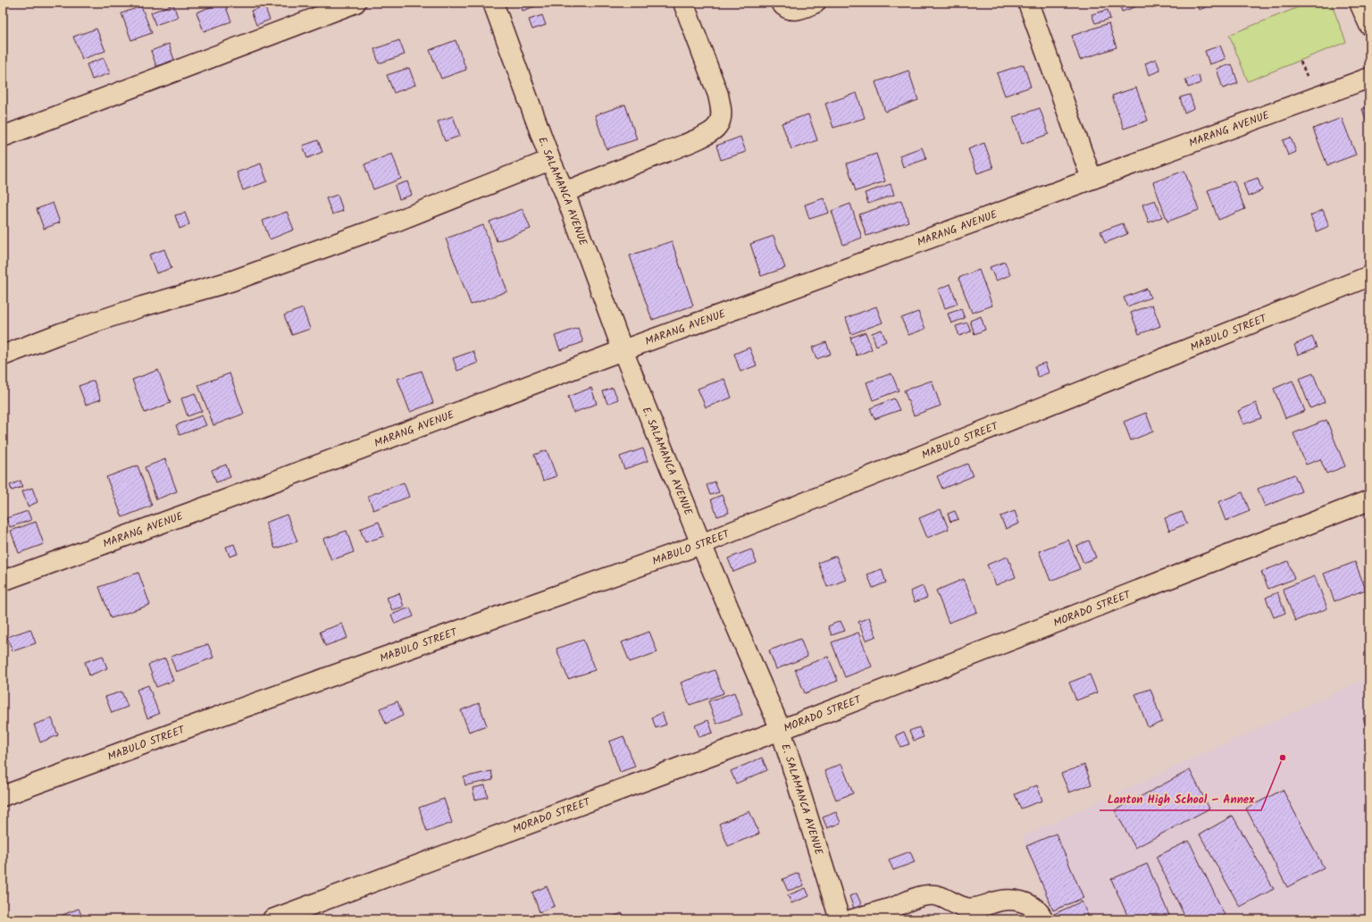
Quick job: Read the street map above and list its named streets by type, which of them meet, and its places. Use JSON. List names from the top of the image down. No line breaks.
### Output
{"streets":{"street":["MARANG AVENUE","E. SALAMANCA AVENUE","MABULO STREET","MORADO STREET"]},"crossings":[["MARANG AVENUE","E. SALAMANCA AVENUE"],["E. SALAMANCA AVENUE","MABULO STREET"],["E. SALAMANCA AVENUE","MORADO STREET"]],"places":["Lanton High School – Annex"]}
